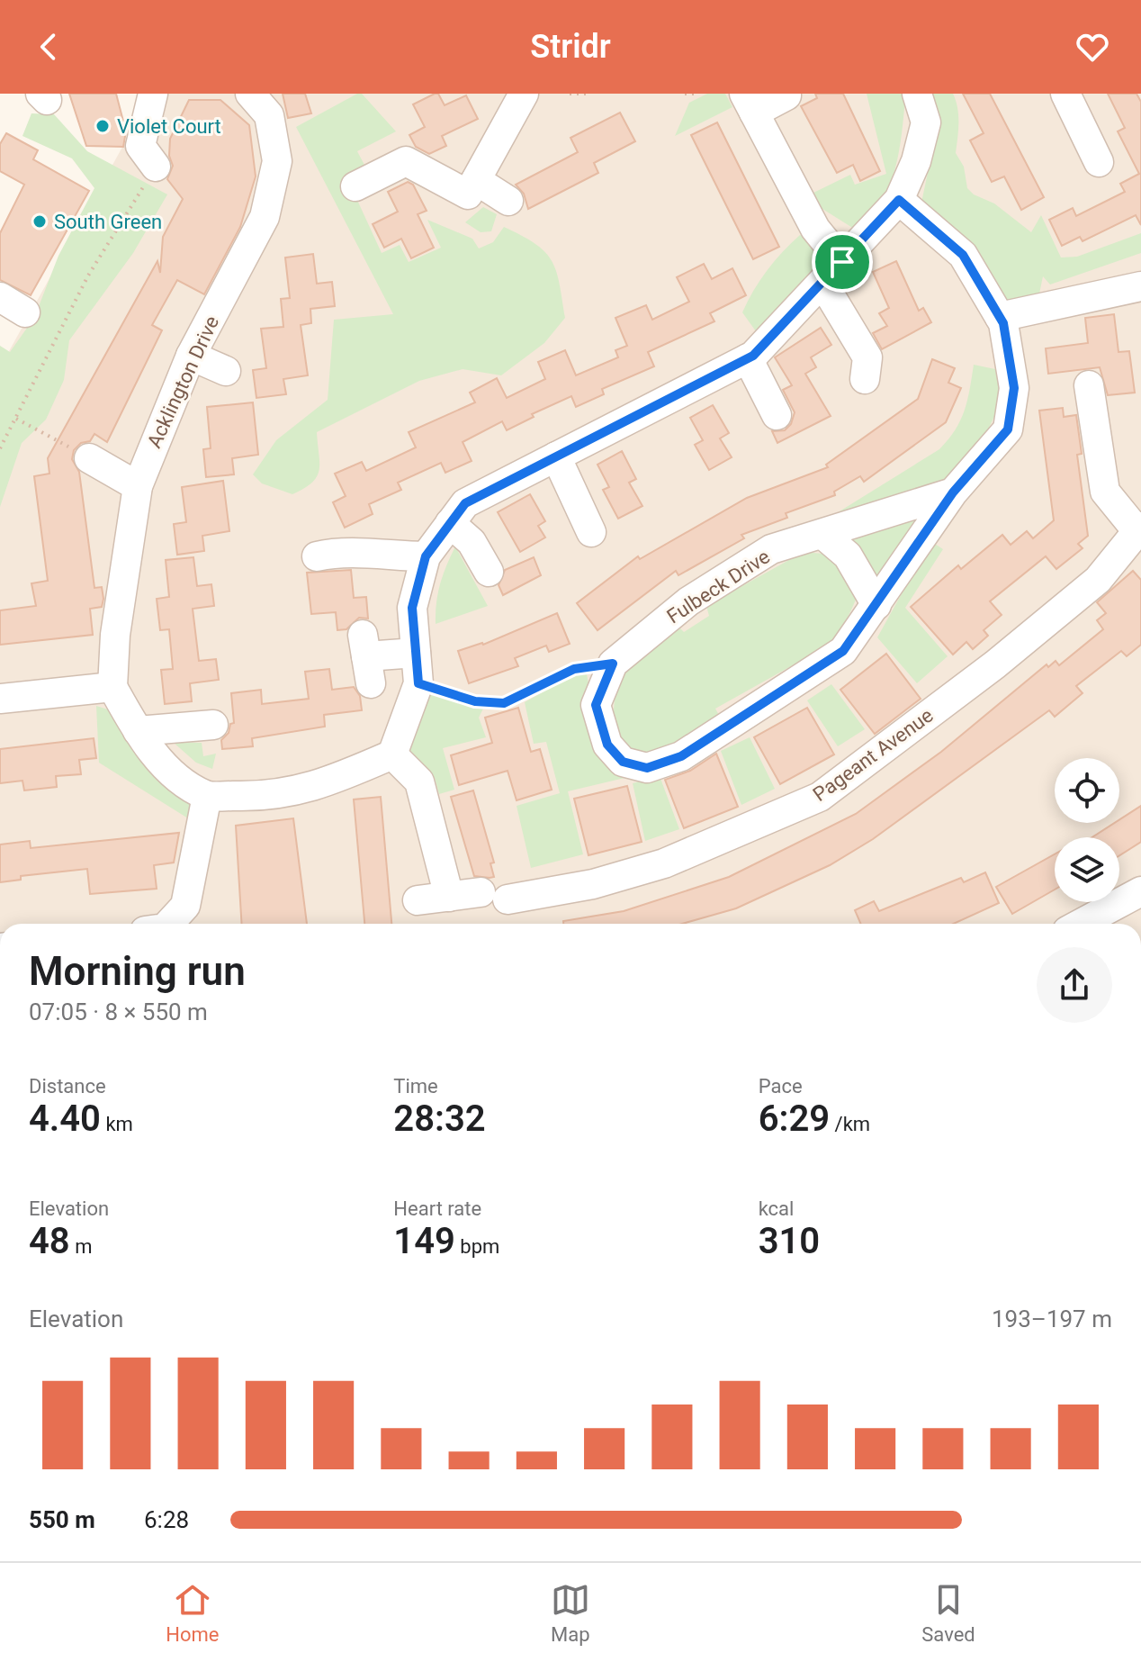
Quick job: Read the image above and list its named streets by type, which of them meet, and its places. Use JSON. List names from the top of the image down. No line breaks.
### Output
{"streets":{"street":["Acklington Drive","Fulbeck Drive","Pageant Avenue"]},"places":["Violet Court","South Green"],"page":{"header":"Stridr","heading":["Morning run","07:05 · 8 × 550 m"],"stats":[["Distance","4.40 km"],["Time","28:32"],["Pace","6:29 /km"],["Elevation","48 m"],["Heart rate","149 bpm"],["kcal","310"]],"chart":["Elevation","193–197 m"],"list":[{"name":"550 m","note":"6:28"}],"tabs":["Home","Map","Saved"]}}
